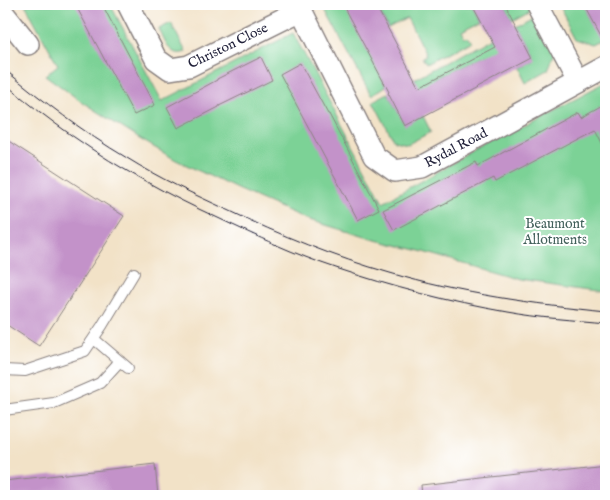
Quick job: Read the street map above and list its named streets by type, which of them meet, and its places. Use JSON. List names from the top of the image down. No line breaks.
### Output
{"streets":{"street":["Christon Close","Rydal Road"]},"crossings":[["Christon Close","Rydal Road"]],"parks":["Beaumont Allotments"]}
